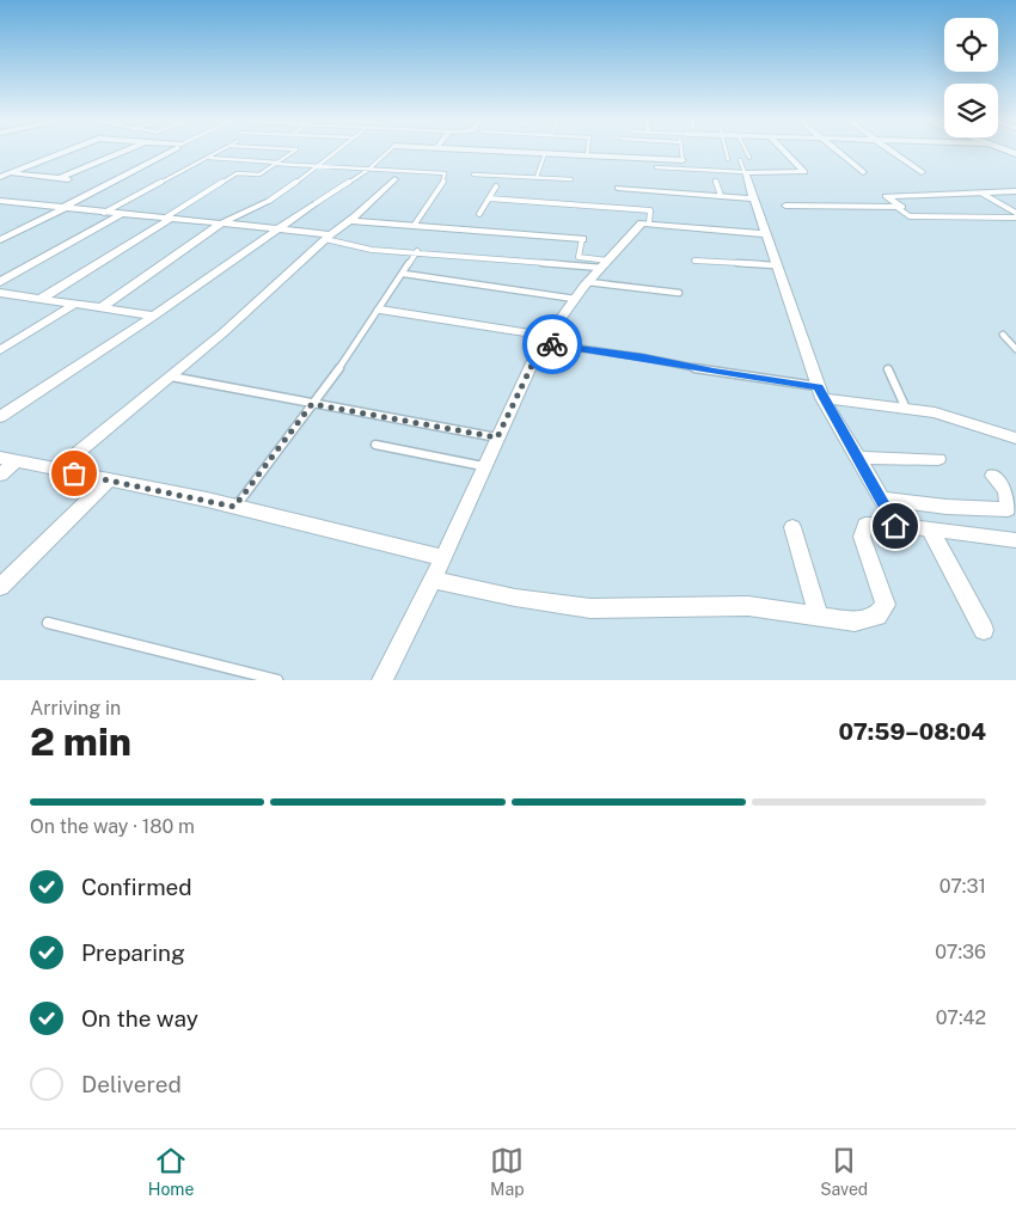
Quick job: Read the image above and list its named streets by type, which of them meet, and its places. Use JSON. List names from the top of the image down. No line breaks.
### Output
{"page":{"heading":["2 min","Arriving in","07:59–08:04"],"bar":"On the way · 180 m","list":[["Confirmed","07:31"],["Preparing","07:36"],["On the way","07:42"],"Delivered"],"tabs":["Home","Map","Saved"]}}
